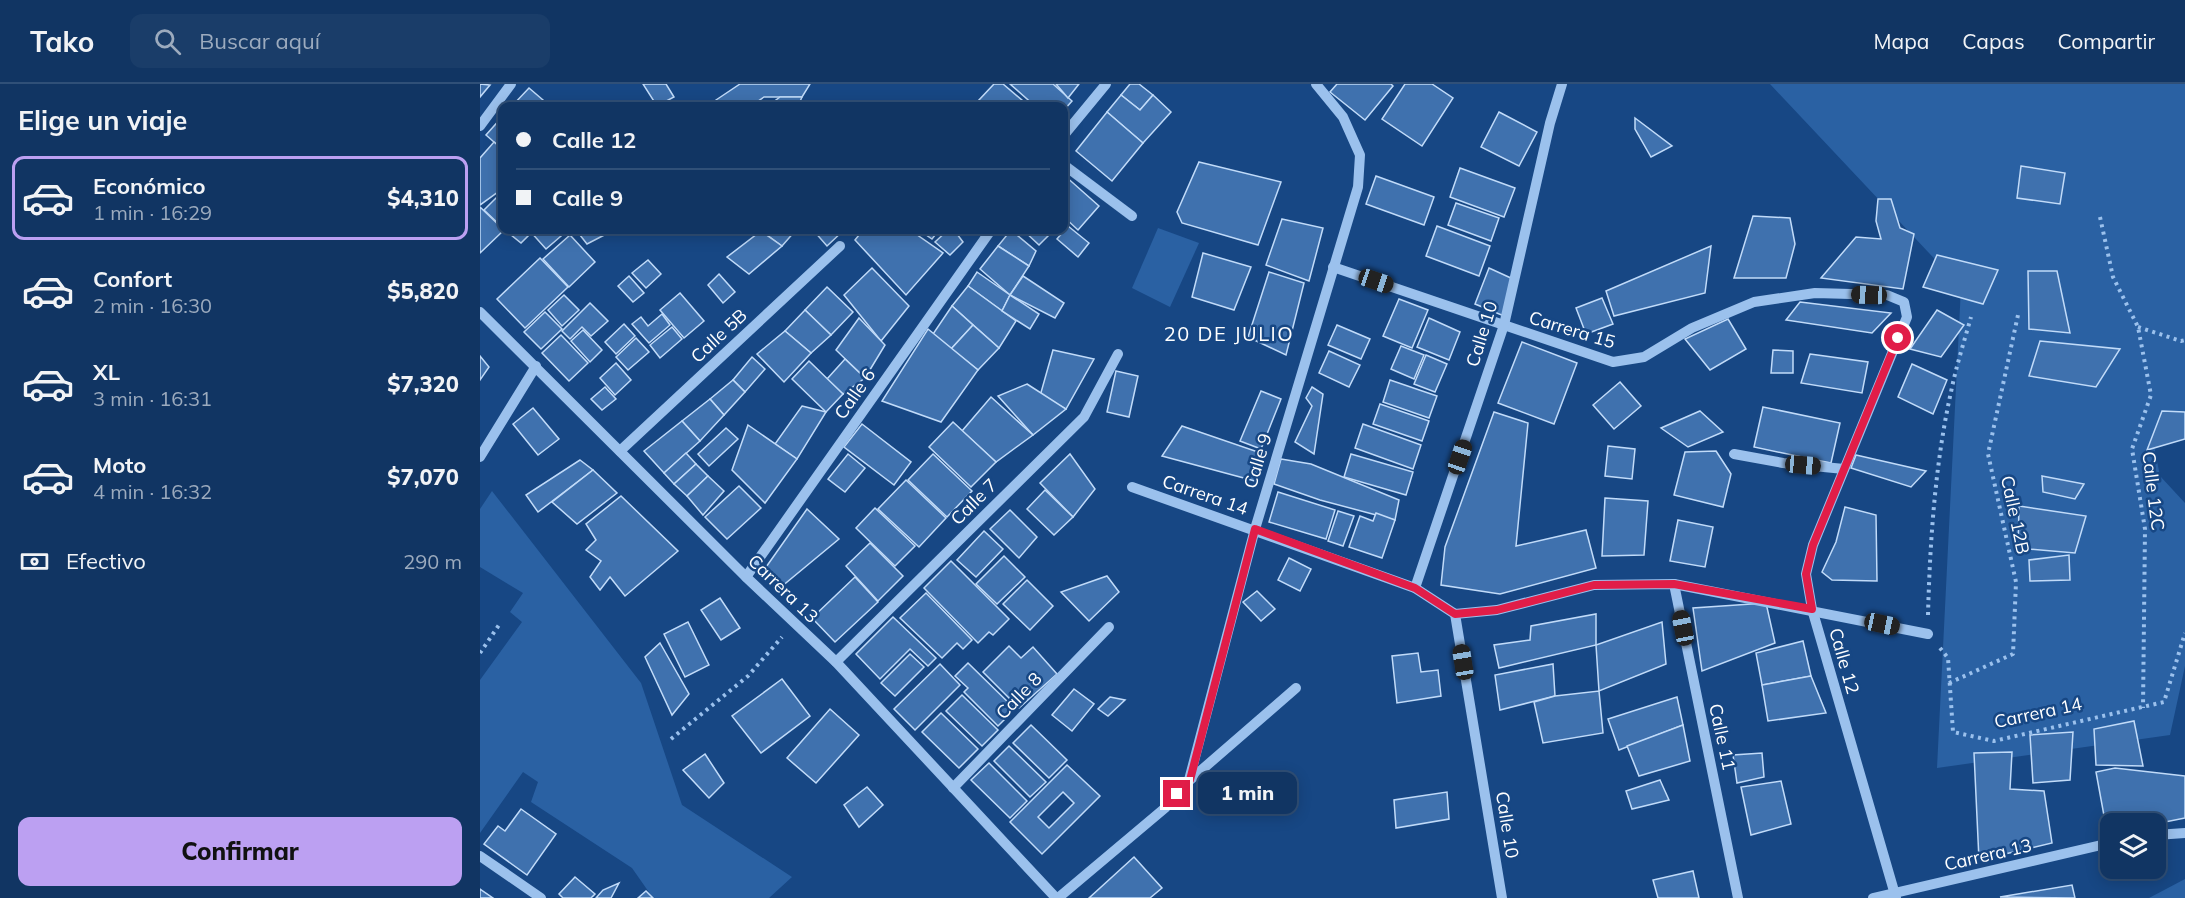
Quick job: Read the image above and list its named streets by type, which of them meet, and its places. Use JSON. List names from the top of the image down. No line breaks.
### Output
{"streets":{"street":["Carrera 15","Calle 10","Calle 5B","Calle 6","Calle 9","Carrera 14","Calle 7","Carrera 13","Calle 12","Calle 8","Calle 11"],"path":["Calle 12C","Calle 12B"]},"crossings":[["Carrera 15","Calle 10"],["Carrera 15","Calle 9"],["Carrera 15","Calle 12"],["Calle 10","Carrera 14"],["Calle 5B","Carrera 13"],["Calle 6","Carrera 13"],["Calle 9","Carrera 14"],["Calle 9","Carrera 13"],["Calle 12C","Carrera 14"],["Carrera 14","Calle 12B"],["Calle 7","Carrera 13"],["Carrera 13","Calle 12"],["Carrera 13","Calle 8"]],"districts":["20 DE JULIO"],"page":{"header":"Tako","search":"Buscar aquí","nav":["Mapa","Capas","Compartir"],"heading":"Elige un viaje","banner":["Calle 12","Calle 9"],"list":[{"name":"Económico","note":"1 min · 16:29","value":"$4,310"},{"name":"Confort","note":"2 min · 16:30","value":"$5,820"},{"name":"XL","note":"3 min · 16:31","value":"$7,320"},{"name":"Moto","note":"4 min · 16:32","value":"$7,070"}],"pay":["Efectivo","290 m"],"bubble":"1 min","buttons":"Confirmar"}}
